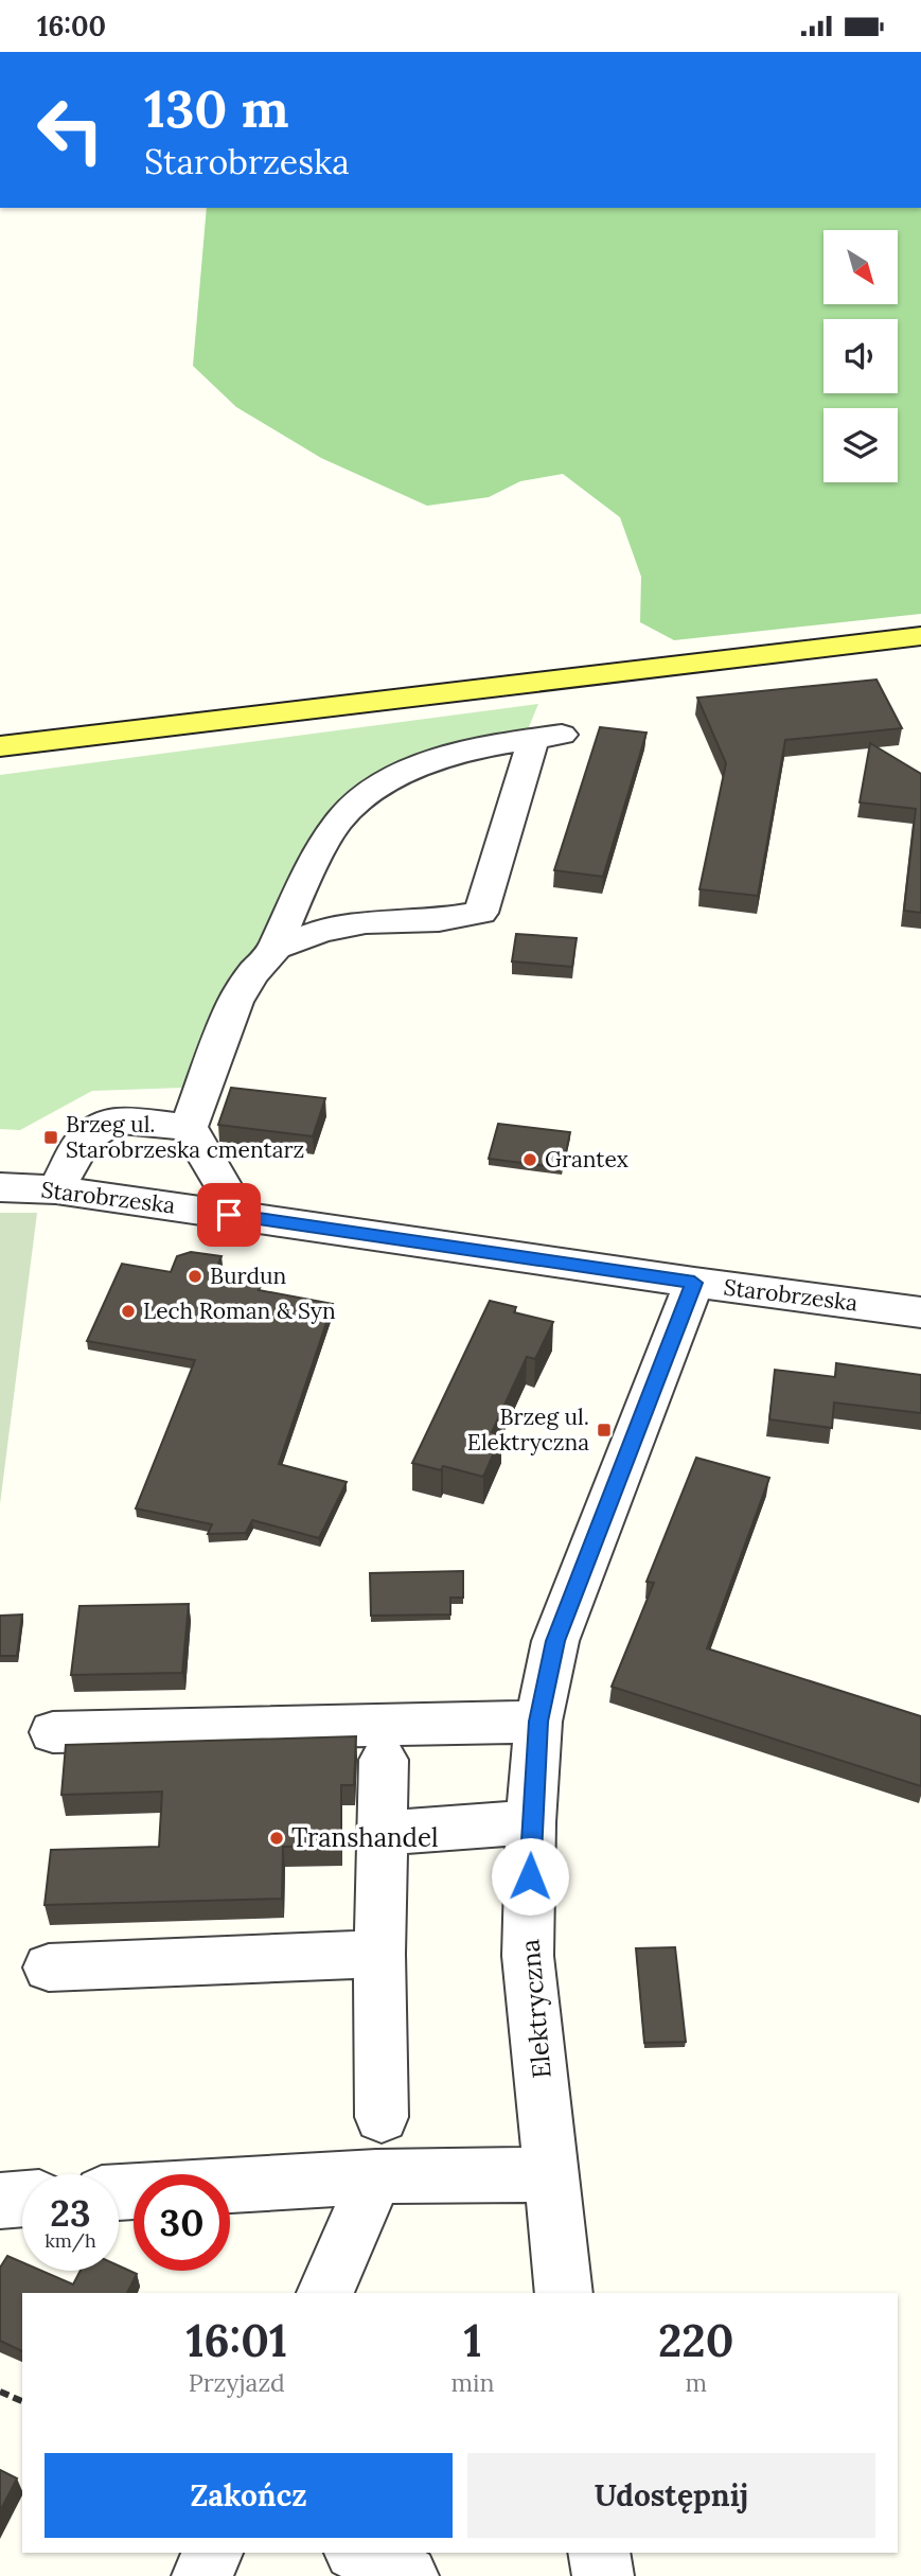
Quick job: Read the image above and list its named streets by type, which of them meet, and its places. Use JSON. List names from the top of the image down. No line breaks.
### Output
{"streets":{"street":["Starobrzeska","Elektryczna"]},"crossings":[["Starobrzeska","Elektryczna"]],"places":{"transit":["Brzeg ul. Starobrzeska cmentarz","Brzeg ul. Elektryczna"],"other":["Grantex","Burdun","Lech Roman & Syn","Transhandel"]},"north":"bottom right","page":{"status":"16:00","turn":["130 m","Starobrzeska"],"speed":"23 km/h","limit":"30","eta":["16:01","Przyjazd","1","min","220","m"],"buttons":["Zakończ","Udostępnij"]}}
